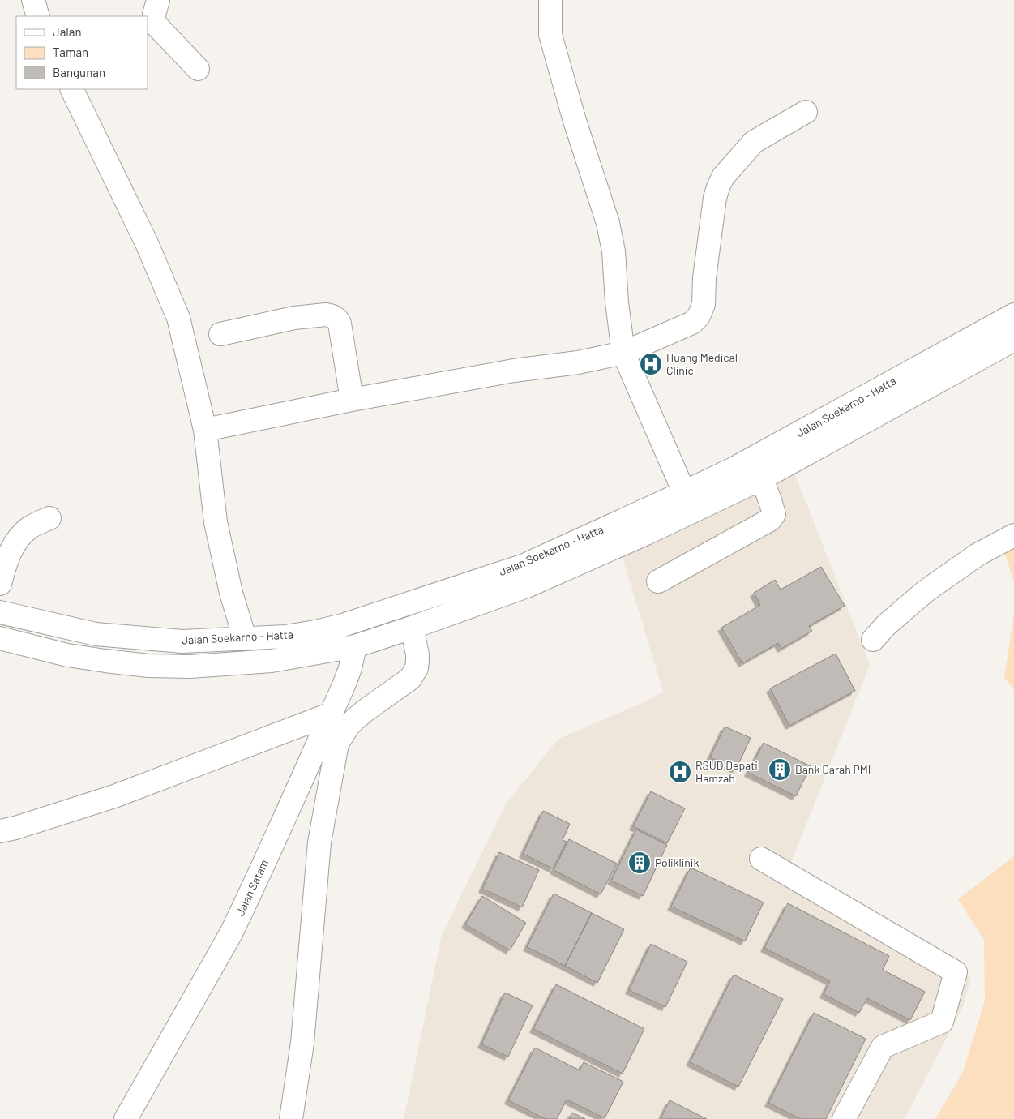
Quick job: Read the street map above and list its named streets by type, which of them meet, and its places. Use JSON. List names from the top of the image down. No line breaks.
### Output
{"streets":{"main road":["Jalan Soekarno - Hatta","Jalan Satam"]},"crossings":[["Jalan Soekarno - Hatta","Jalan Satam"]],"places":{"hospital":["Huang Medical Clinic","RSUD Depati Hamzah"],"building":["Bank Darah PMI","Poliklinik"]},"legend":["Jalan","Taman","Bangunan"]}
